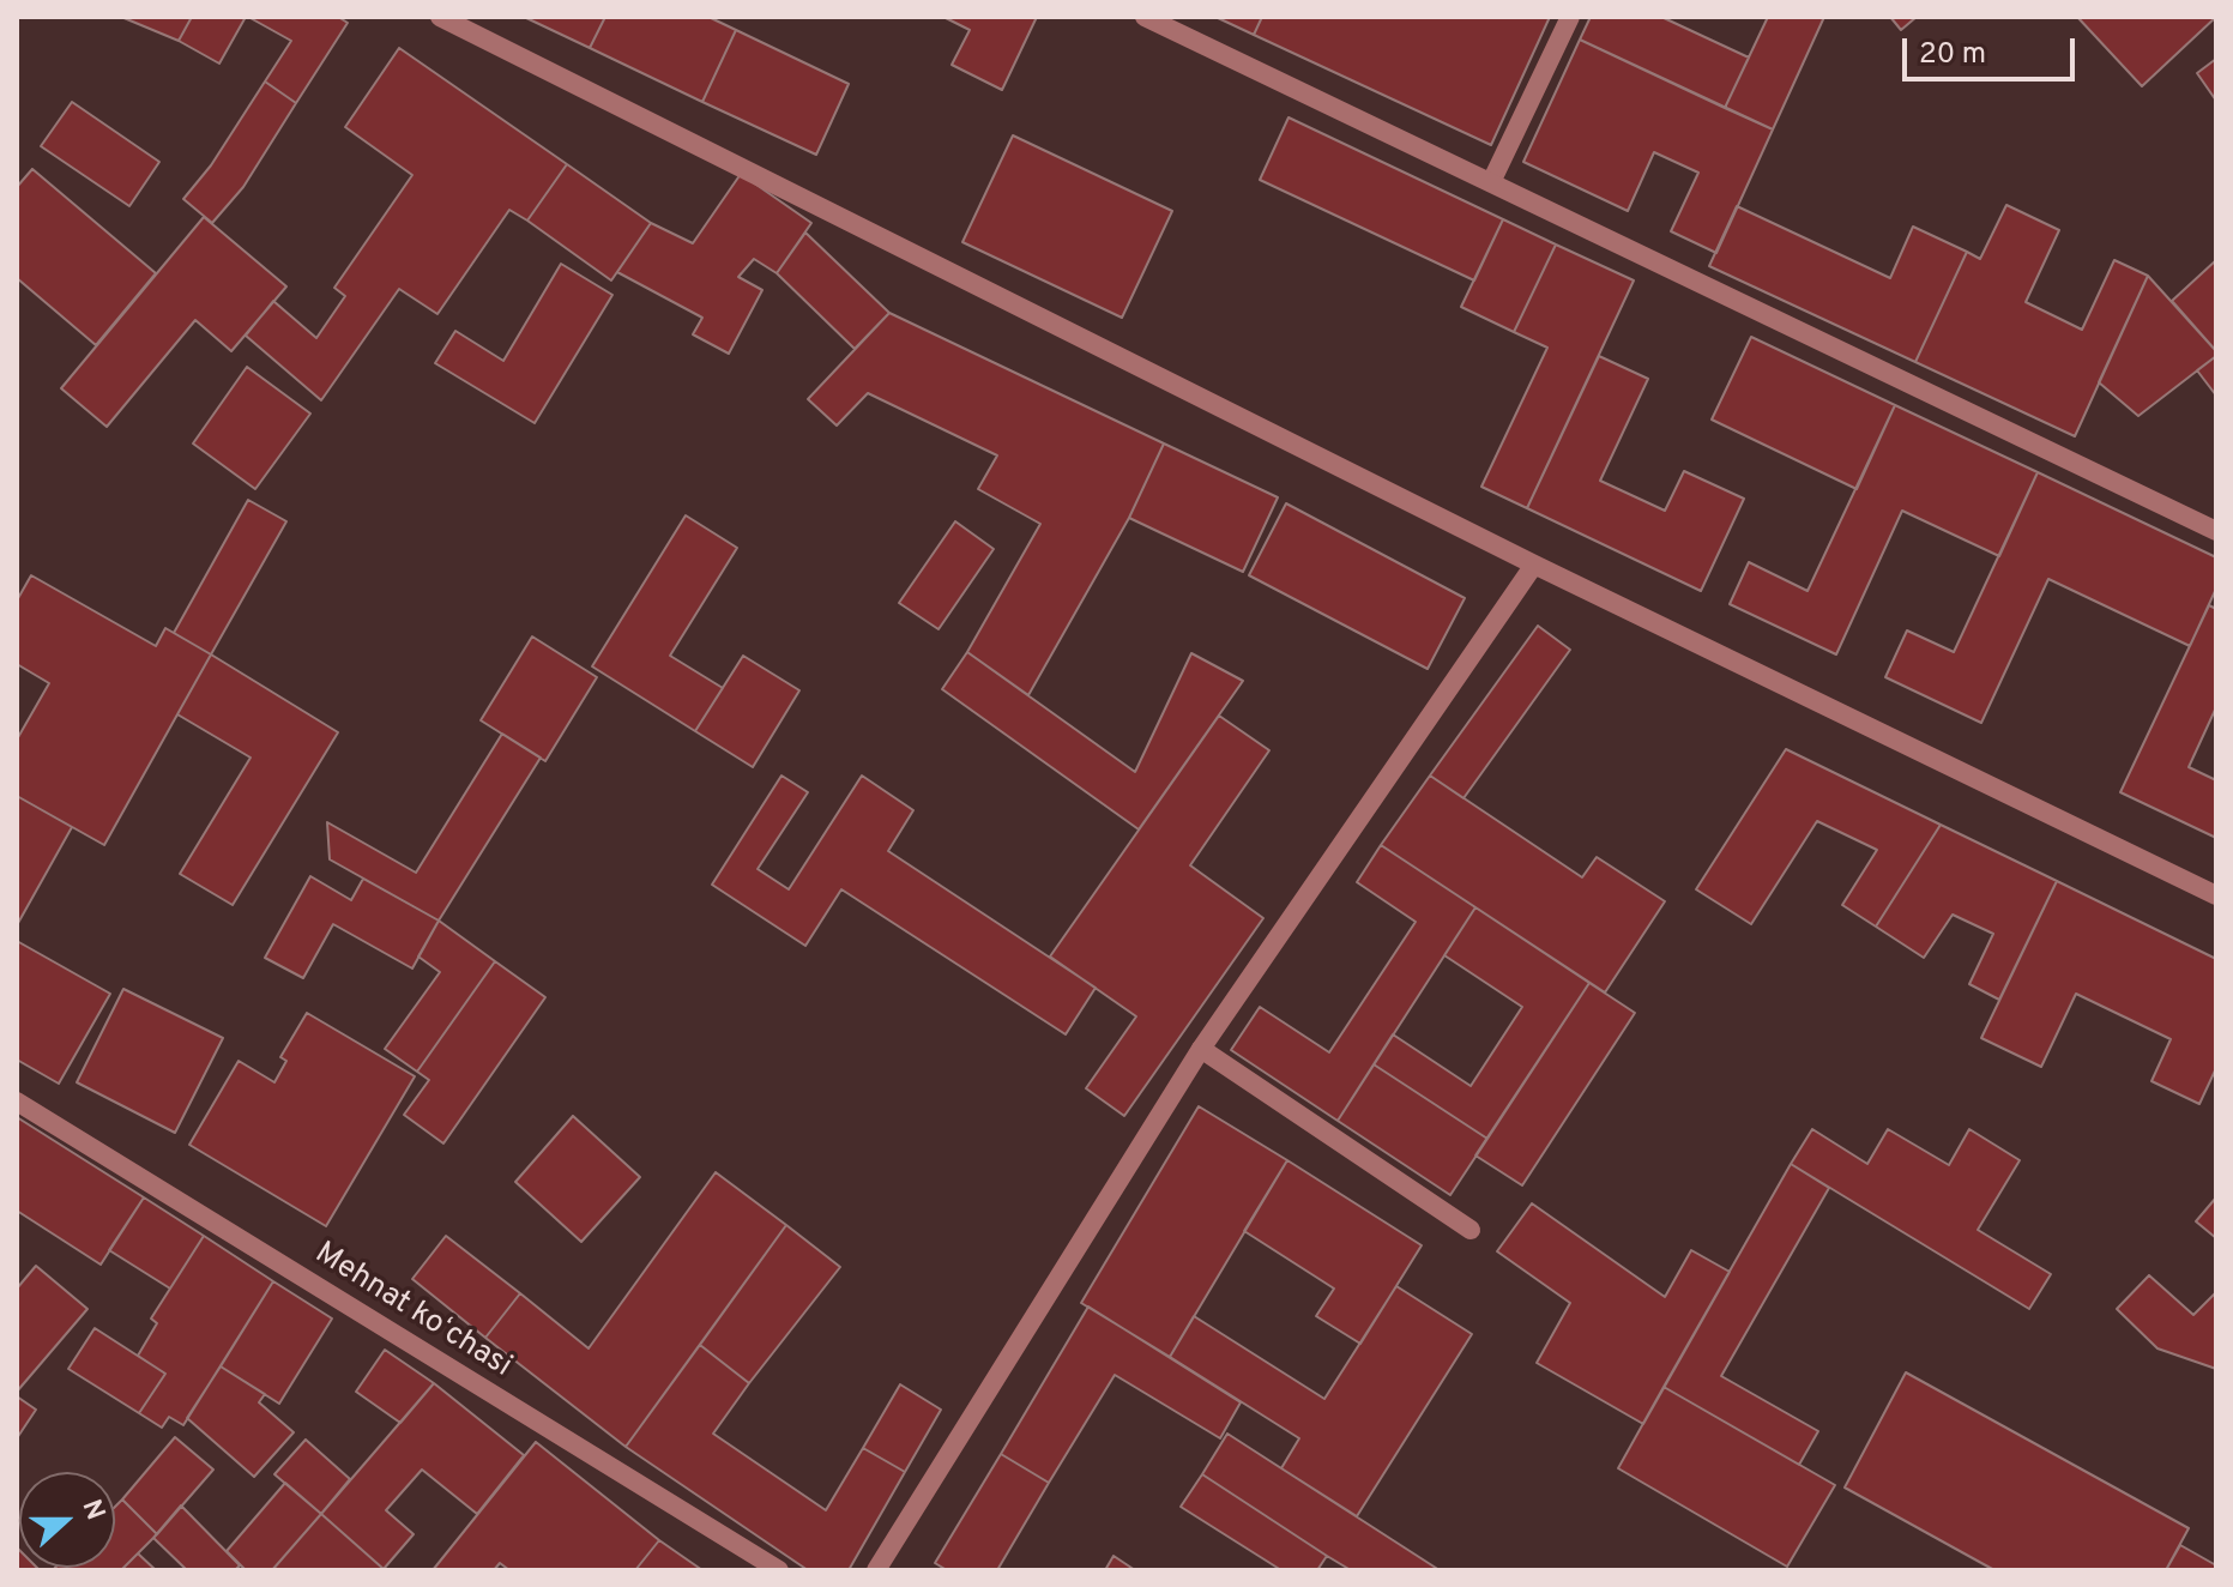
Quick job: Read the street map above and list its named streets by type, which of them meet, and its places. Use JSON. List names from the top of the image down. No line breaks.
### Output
{"streets":{"street":["Mehnat koʻchasi"]},"scale_bar":"20 m","north":"right"}
